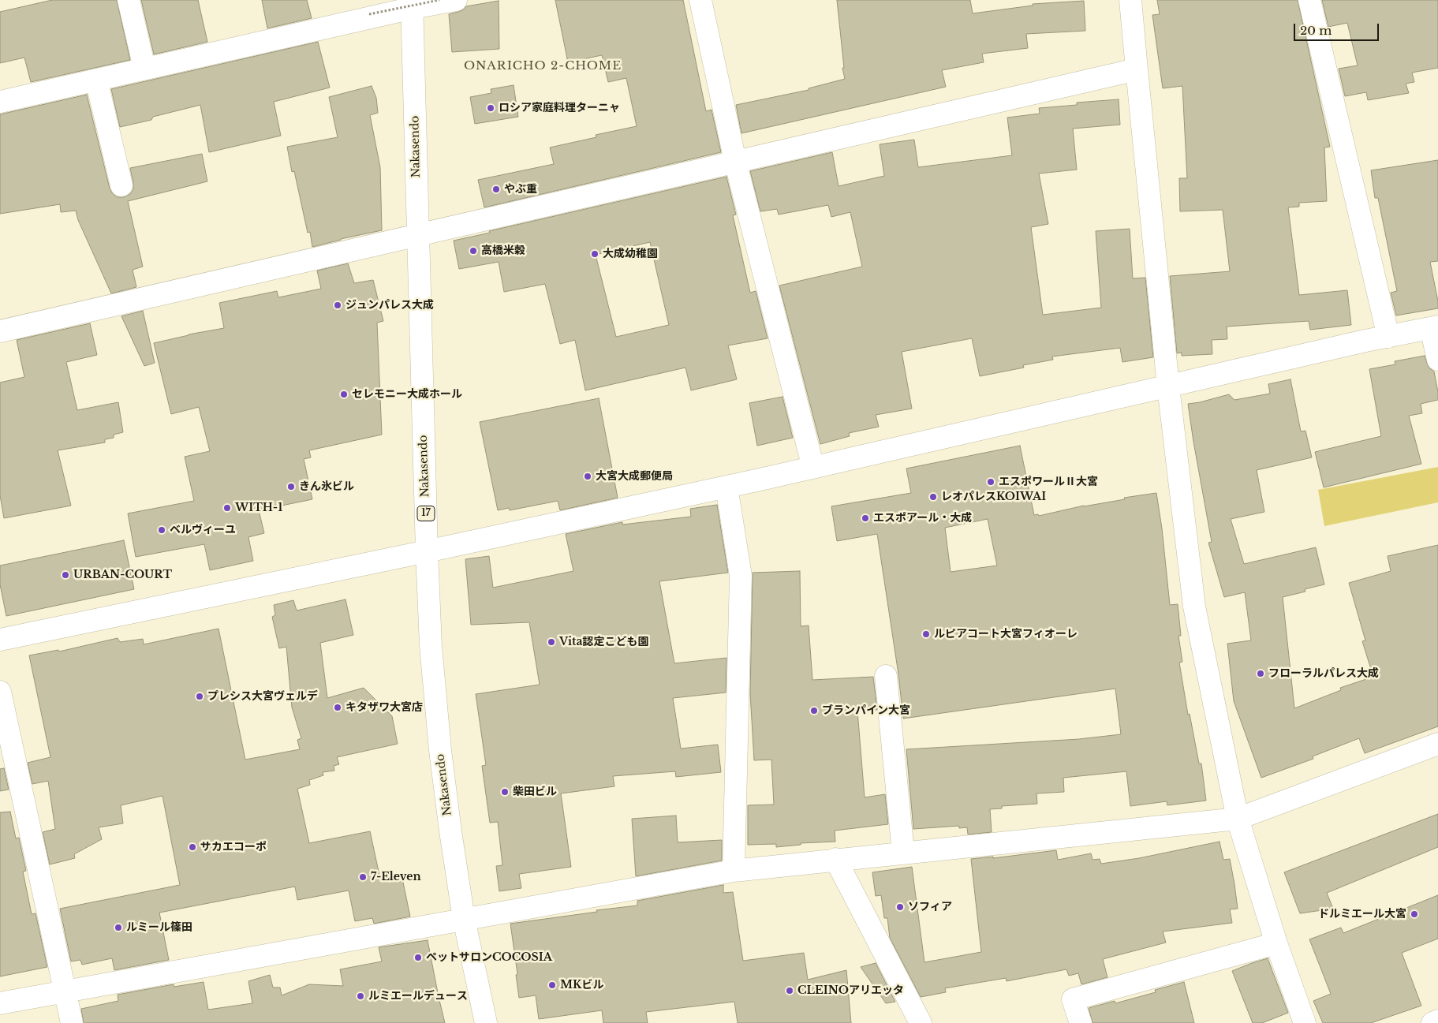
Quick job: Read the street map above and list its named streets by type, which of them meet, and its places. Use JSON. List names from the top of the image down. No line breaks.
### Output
{"streets":{"main road":["Nakasendo","17"]},"districts":["ONARICHO 2-CHOME"],"places":["ロシア家庭料理ターニャ","やぶ重","高橋米穀","大成幼稚園","ジュンパレス大成","セレモニー大成ホール","大宮大成郵便局","エスポワールⅡ大宮","きん氷ビル","レオパレスKOIWAI","WITH-1","エスポアール・大成","ベルヴィーユ","URBAN-COURT","ルピアコート大宮フィオーレ","Vita認定こども園","フローラルパレス大成","プレシス大宮ヴェルデ","キタザワ大宮店","ブランパイン大宮","柴田ビル","サカエコーポ","7-Eleven","ソフィア","ドルミエール大宮","ルミール篠田","ペットサロンCOCOSIA","MKビル","CLEINOアリエッタ","ルミエールデュース"],"scale_bar":"20 m"}
